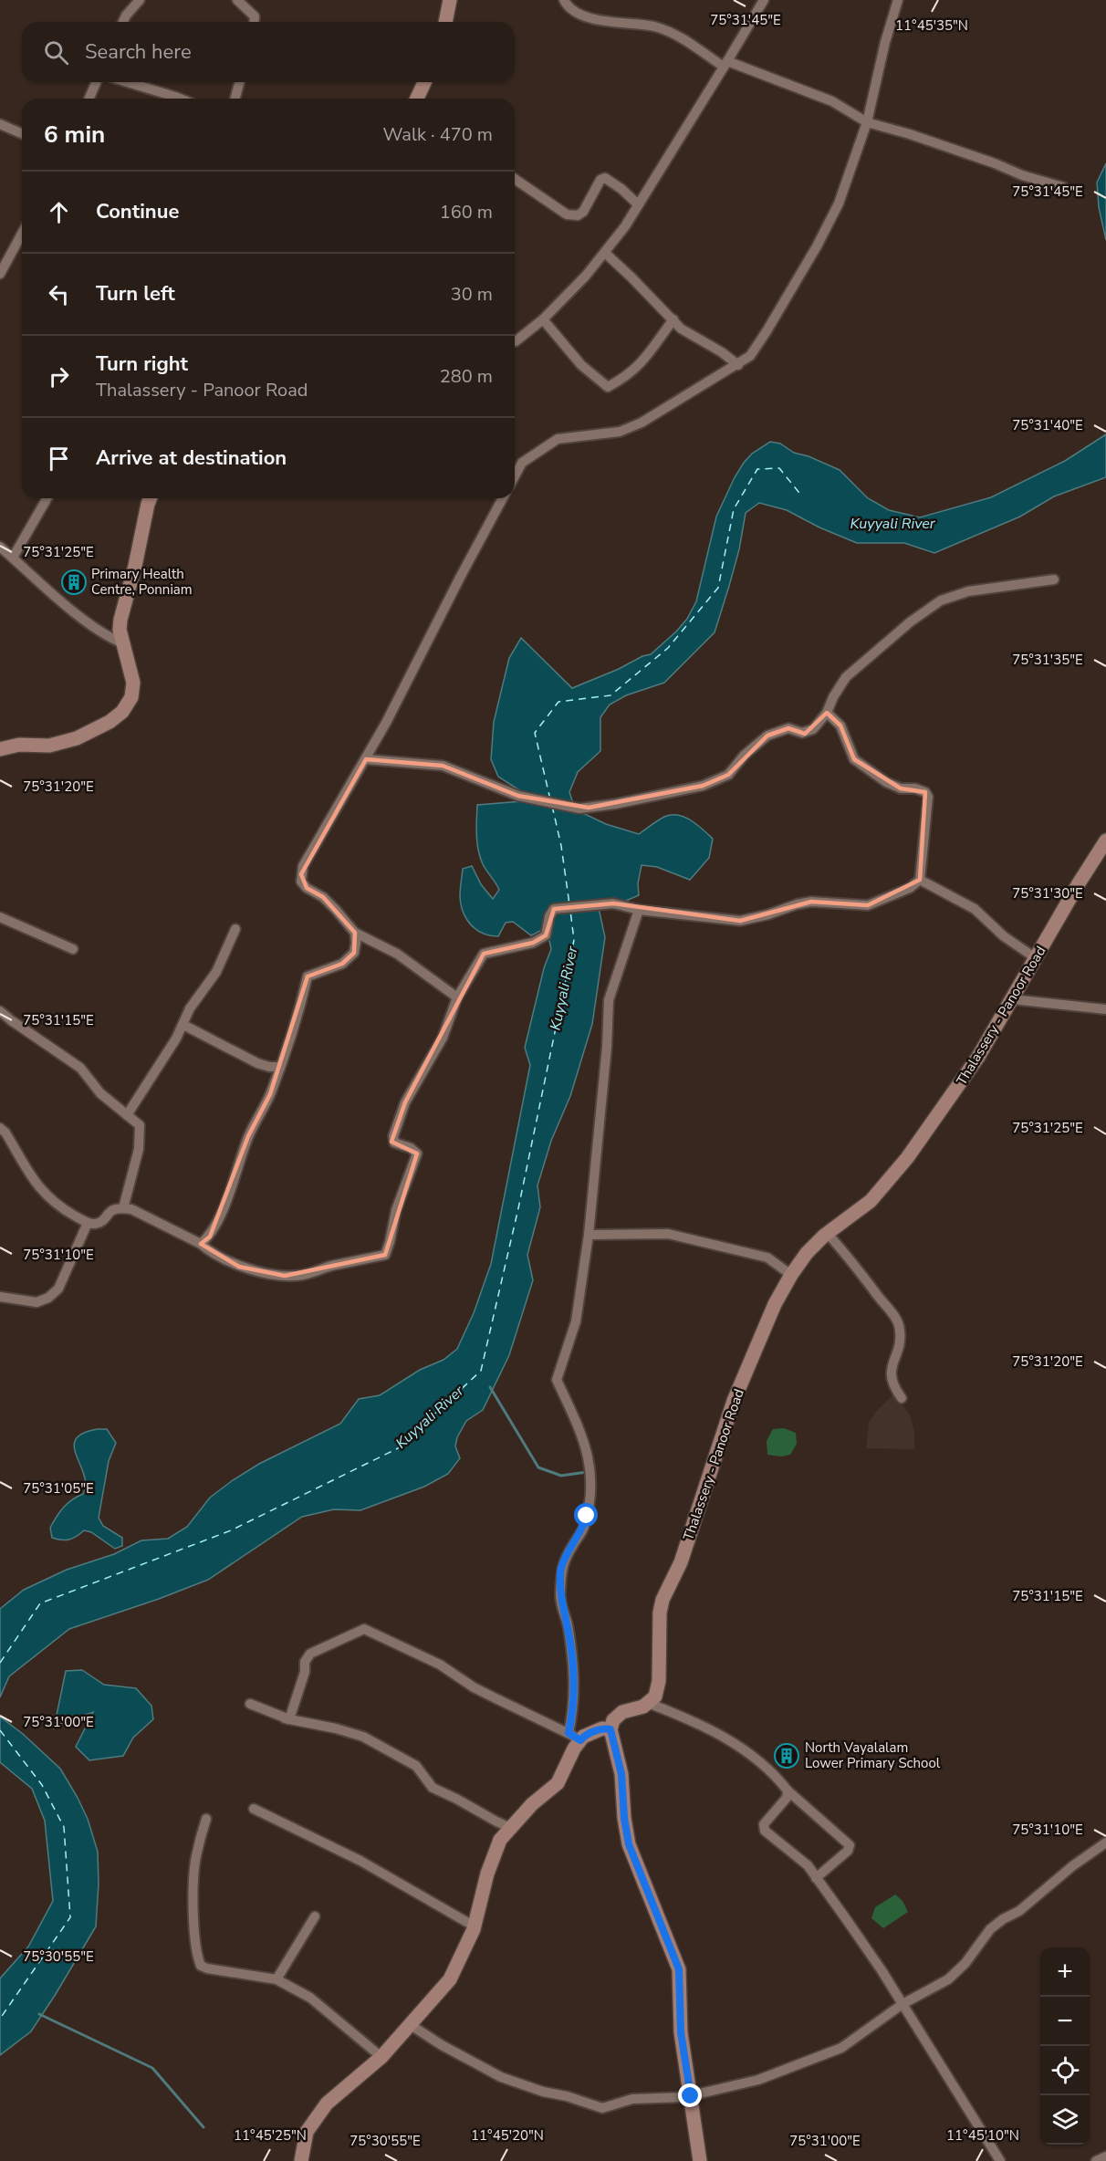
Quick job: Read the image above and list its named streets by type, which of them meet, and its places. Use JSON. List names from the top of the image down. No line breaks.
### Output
{"streets":{"main road":["Thalassery - Panoor Road"]},"water":["Kuyyali River"],"places":{"building":["Primary Health Centre, Ponniam","North Vayalalam Lower Primary School"]},"page":{"search":"Search here","heading":["6 min","Walk · 470 m"],"list":[["Continue","160 m"],["Turn left","30 m"],["Turn right","Thalassery - Panoor Road","280 m"],"Arrive at destination"],"map_buttons":["+","−"]},"coordinates":["75°31'45\"E","11°45'35\"N","75°31'40\"E","75°31'25\"E","75°31'35\"E","75°31'20\"E","75°31'30\"E","75°31'15\"E","75°31'10\"E","75°31'05\"E","75°31'00\"E","75°30'55\"E","11°45'25\"N","11°45'20\"N","11°45'10\"N"]}
